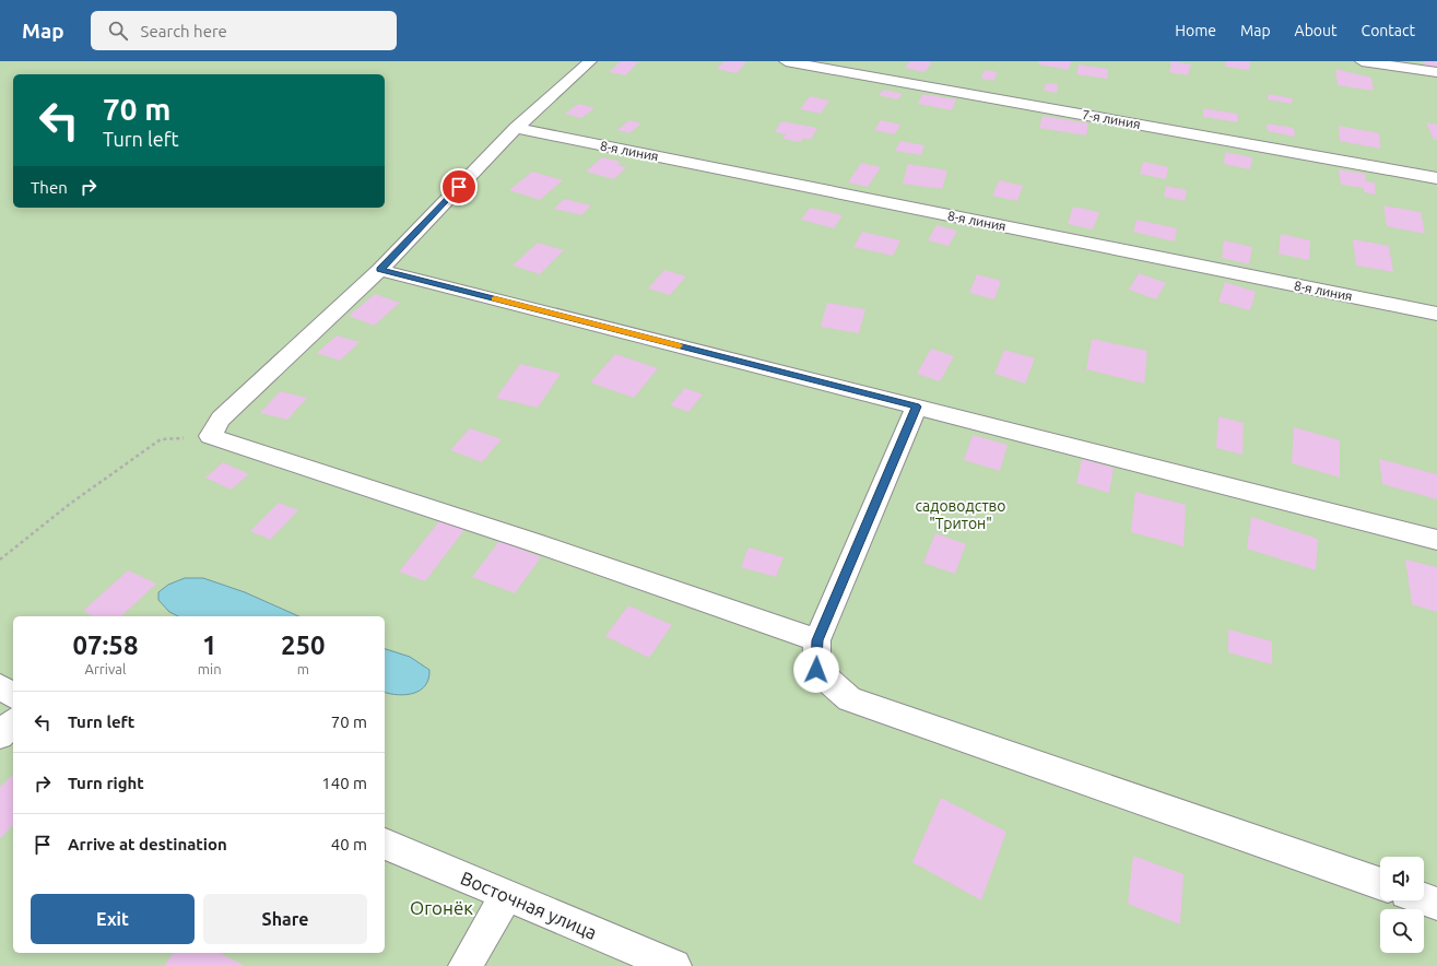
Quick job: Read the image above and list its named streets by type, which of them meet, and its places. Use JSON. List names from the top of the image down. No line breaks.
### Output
{"streets":{"street":["7-я линия","8-я линия","Восточная улица"]},"parks":["садоводство \"Тритон\"","Огонёк"],"page":{"header":"Map","search":"Search here","nav":["Home","Map","About","Contact"],"turn":["70 m","Turn left"],"then":"Then","eta":["07:58","Arrival","1","min","250","m"],"list":[{"name":"Turn left","value":"70 m"},{"name":"Turn right","value":"140 m"},{"name":"Arrive at destination","value":"40 m"}],"buttons":["Exit","Share"]}}
